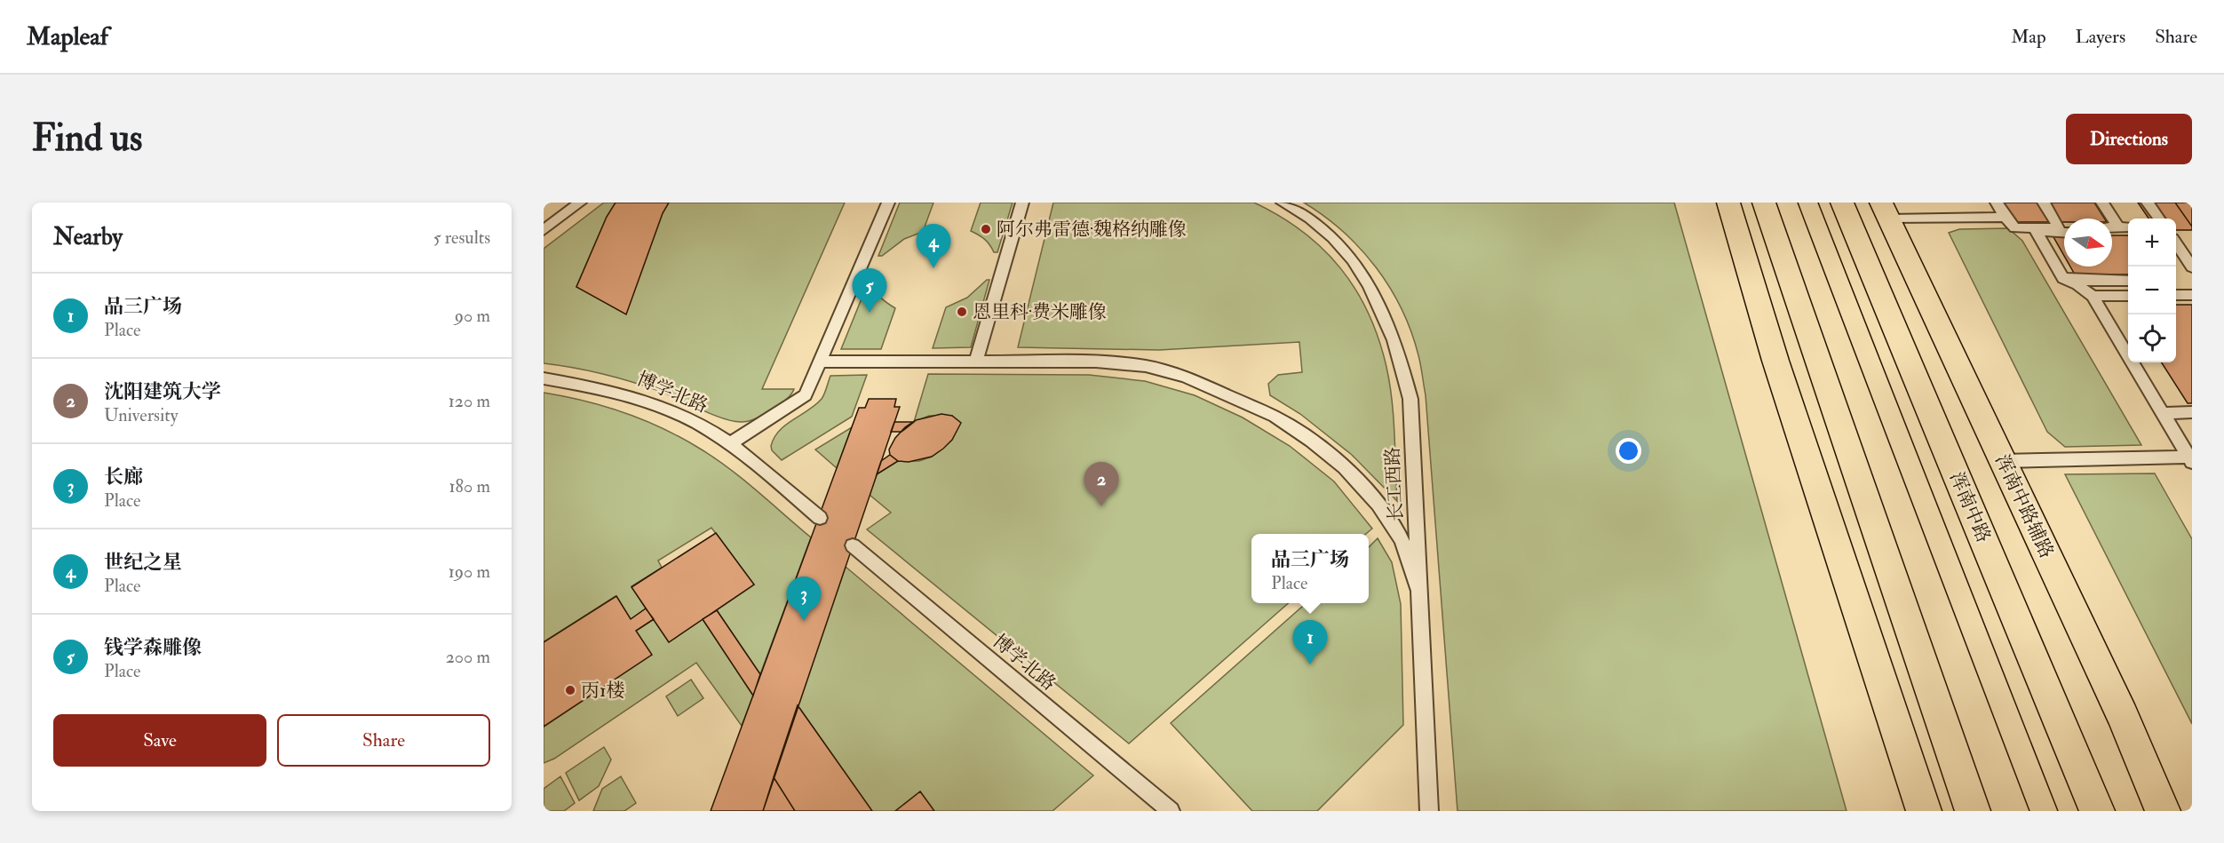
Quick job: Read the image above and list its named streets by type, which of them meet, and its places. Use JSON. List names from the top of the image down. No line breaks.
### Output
{"streets":{"main road":["浑南中路辅路","浑南中路"],"lane":["博学北路","长工西路"]},"places":["阿尔弗雷德·魏格纳雕像","恩里科·费米雕像","丙1楼"],"north":"right","page":{"header":"Mapleaf","nav":["Map","Layers","Share"],"buttons":["Directions",["Save","Share"]],"title":"Find us","heading":["Nearby","5 results"],"map_buttons":["+","−"],"pins":["4","5","2","3","1"],"list":[{"mark":"1","name":"品三广场","note":"Place","value":"90 m"},{"mark":"2","name":"沈阳建筑大学","note":"University","value":"120 m"},{"mark":"3","name":"长廊","note":"Place","value":"180 m"},{"mark":"4","name":"世纪之星","note":"Place","value":"190 m"},{"mark":"5","name":"钱学森雕像","note":"Place","value":"200 m"}],"popup":["品三广场","Place"]}}
